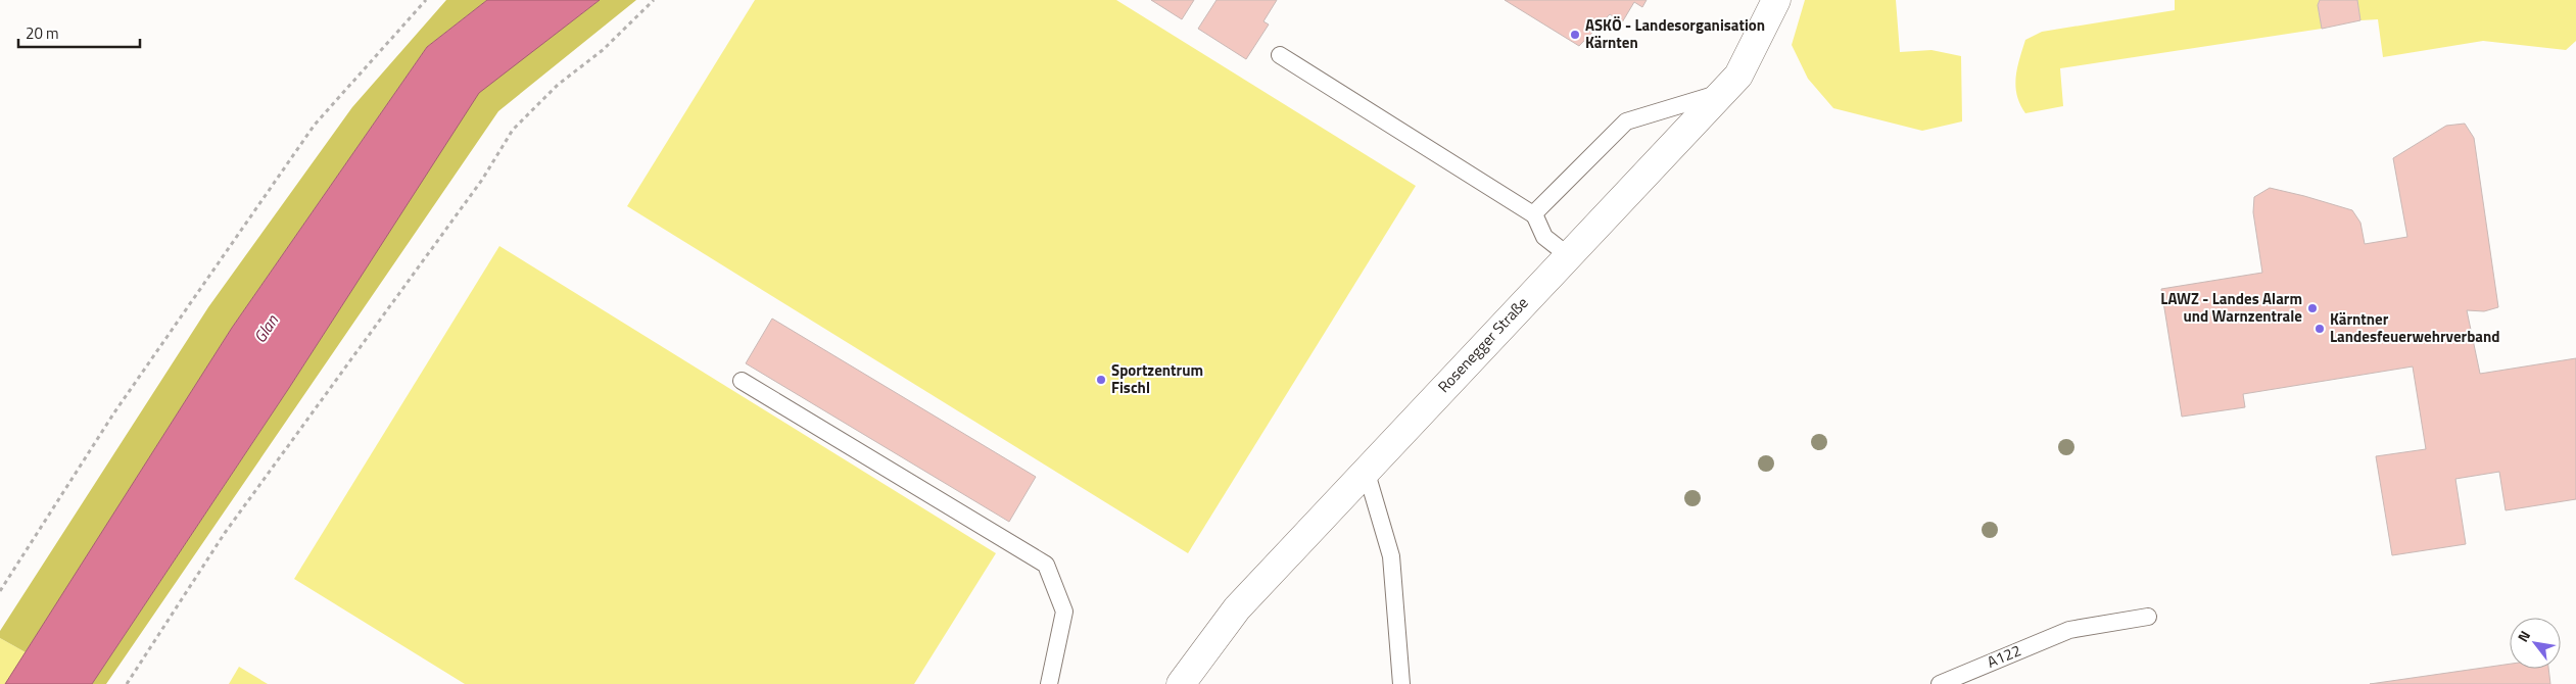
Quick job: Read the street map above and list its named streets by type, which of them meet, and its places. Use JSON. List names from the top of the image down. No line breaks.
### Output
{"streets":{"street":["Rosenegger Straße"],"lane":["A122"]},"water":["Glan"],"places":["ASKÖ - Landesorganisation Kärnten","LAWZ - Landes Alarm und Warnzentrale","Kärntner Landesfeuerwehrverband","Sportzentrum Fischl"],"scale_bar":"20 m","north":"top left"}
